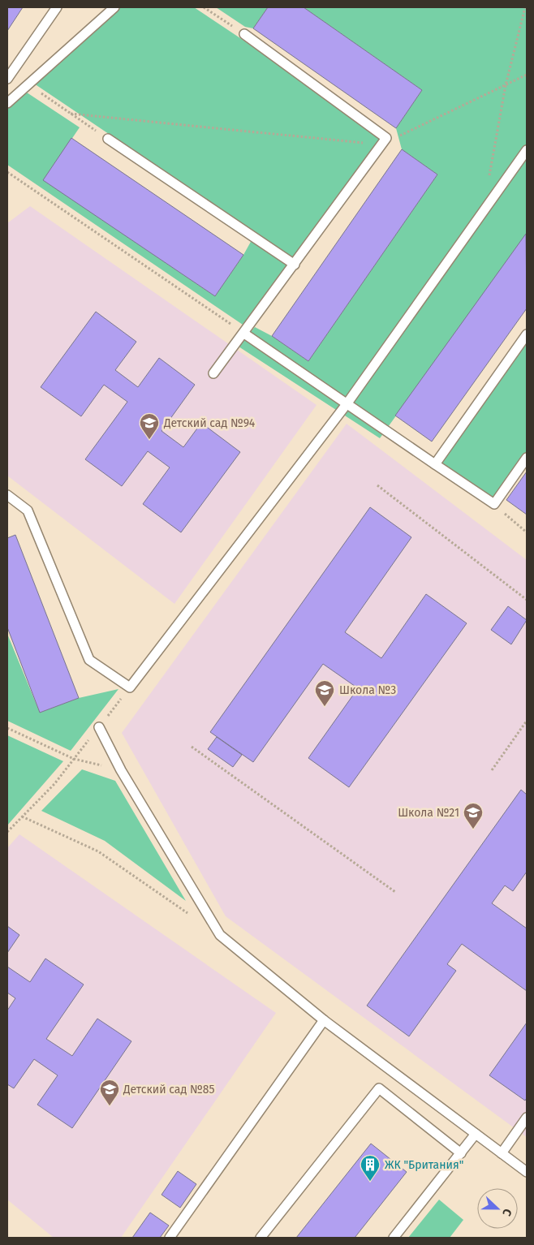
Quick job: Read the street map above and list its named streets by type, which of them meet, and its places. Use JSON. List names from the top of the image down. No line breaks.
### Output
{"places":{"school or university":["Детский сад №94","Школа №3","Школа №21","Детский сад №85"],"building":["ЖК \"Британия\""]},"north":"right"}
